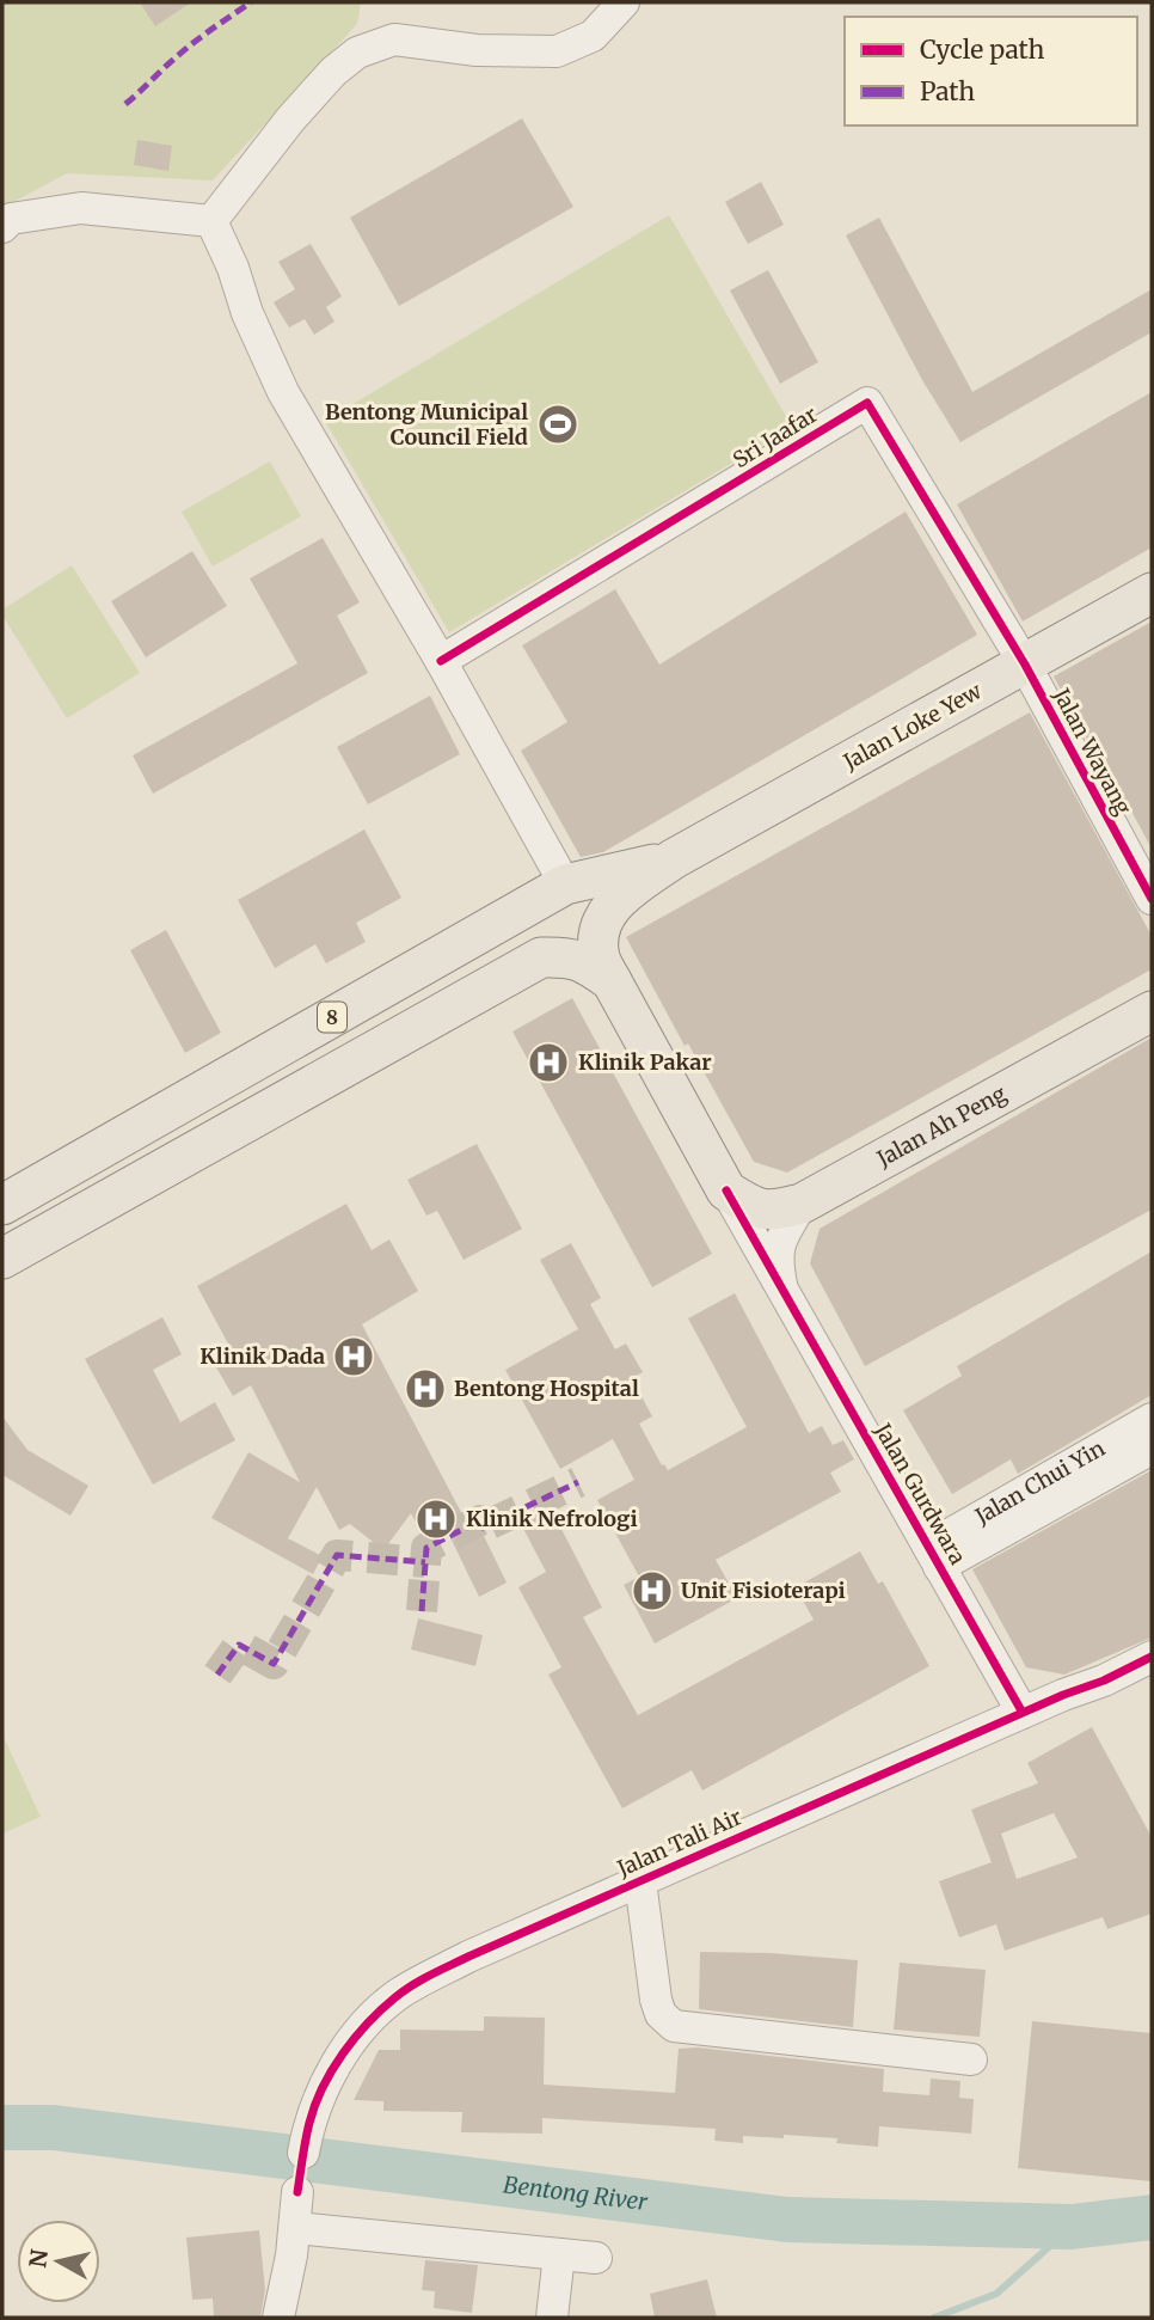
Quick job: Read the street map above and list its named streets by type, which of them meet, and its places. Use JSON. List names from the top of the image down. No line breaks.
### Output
{"streets":{"main road":["Jalan Loke Yew","8","Jalan Ah Peng"],"street":["Sri Jaafar","Jalan Wayang","Jalan Chui Yin","Jalan Gurdwara","Jalan Tali Air"]},"crossings":[["Sri Jaafar","Jalan Loke Yew"],["Sri Jaafar","Jalan Wayang"],["Jalan Loke Yew","Jalan Wayang"],["Jalan Loke Yew","8"],["Jalan Ah Peng","Jalan Gurdwara"],["Jalan Chui Yin","Jalan Gurdwara"],["Jalan Gurdwara","Jalan Tali Air"]],"water":["Bentong River"],"places":{"sports":["Bentong Municipal Council Field"],"hospital":["Klinik Pakar","Klinik Dada","Bentong Hospital","Klinik Nefrologi","Unit Fisioterapi"]},"legend":["Cycle path","Path"],"north":"left"}
